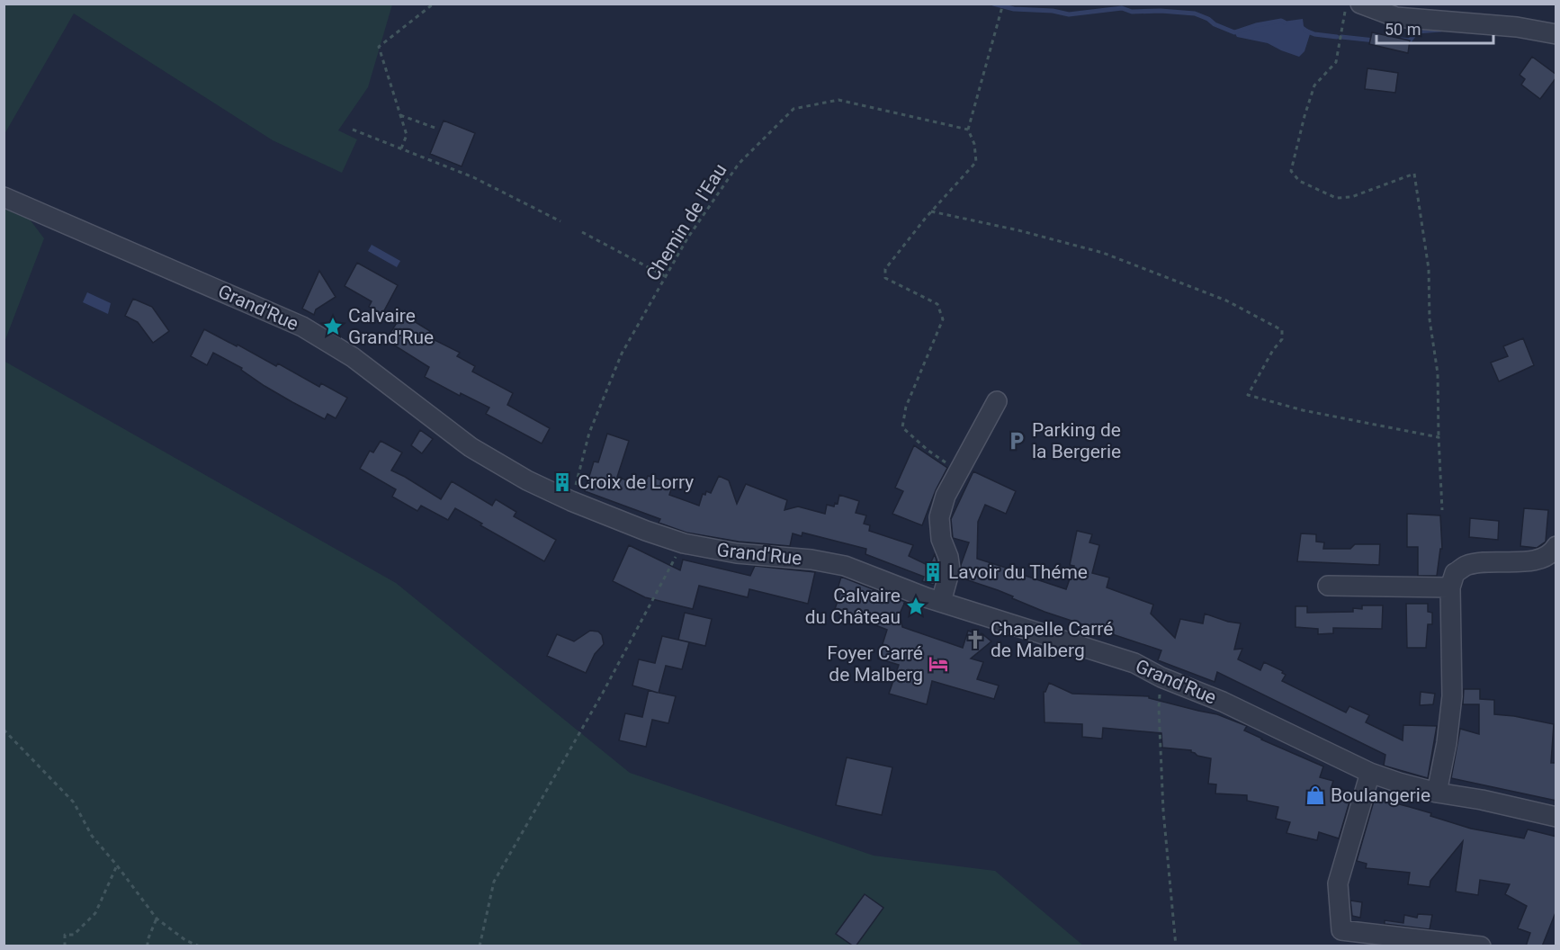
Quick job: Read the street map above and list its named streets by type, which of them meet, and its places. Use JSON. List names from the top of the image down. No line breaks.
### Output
{"streets":{"street":["Grand'Rue"],"path":["Chemin de l'Eau"]},"crossings":[["Chemin de l'Eau","Grand'Rue"]],"places":{"place":["Calvaire Grand'Rue","Calvaire du Château"],"parking":["Parking de la Bergerie"],"building":["Croix de Lorry","Lavoir du Théme"],"church":["Chapelle Carré de Malberg"],"hotel":["Foyer Carré de Malberg"],"shop":["Boulangerie"]},"scale_bar":"50 m"}
